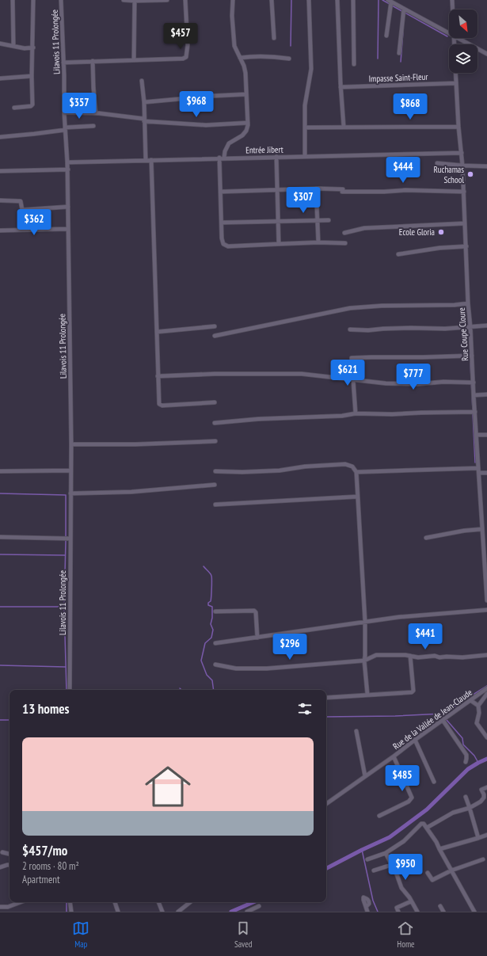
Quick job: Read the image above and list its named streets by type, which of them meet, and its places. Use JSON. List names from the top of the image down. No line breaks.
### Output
{"streets":{"street":["Lilavois 11 Prolongée","Impasse Saint-Fleur","Entrée Jibert","Rue Coupe Cloure","Rue de la Vallée de Jean-Claude"]},"crossings":[["Lilavois 11 Prolongée","Entrée Jibert"],["Impasse Saint-Fleur","Rue Coupe Cloure"],["Entrée Jibert","Rue Coupe Cloure"]],"places":["Ruchamas School","Ecole Gloria"],"north":"bottom right","page":{"price":["$457","$968","$357","$868","$444","$307","$362","$621","$777","$441","$296","$485","$950"],"heading":"13 homes","list":[{"name":"$457/mo","note":"2 rooms · 80 m² · Apartment"}],"tabs":["Map","Saved","Home"]}}
